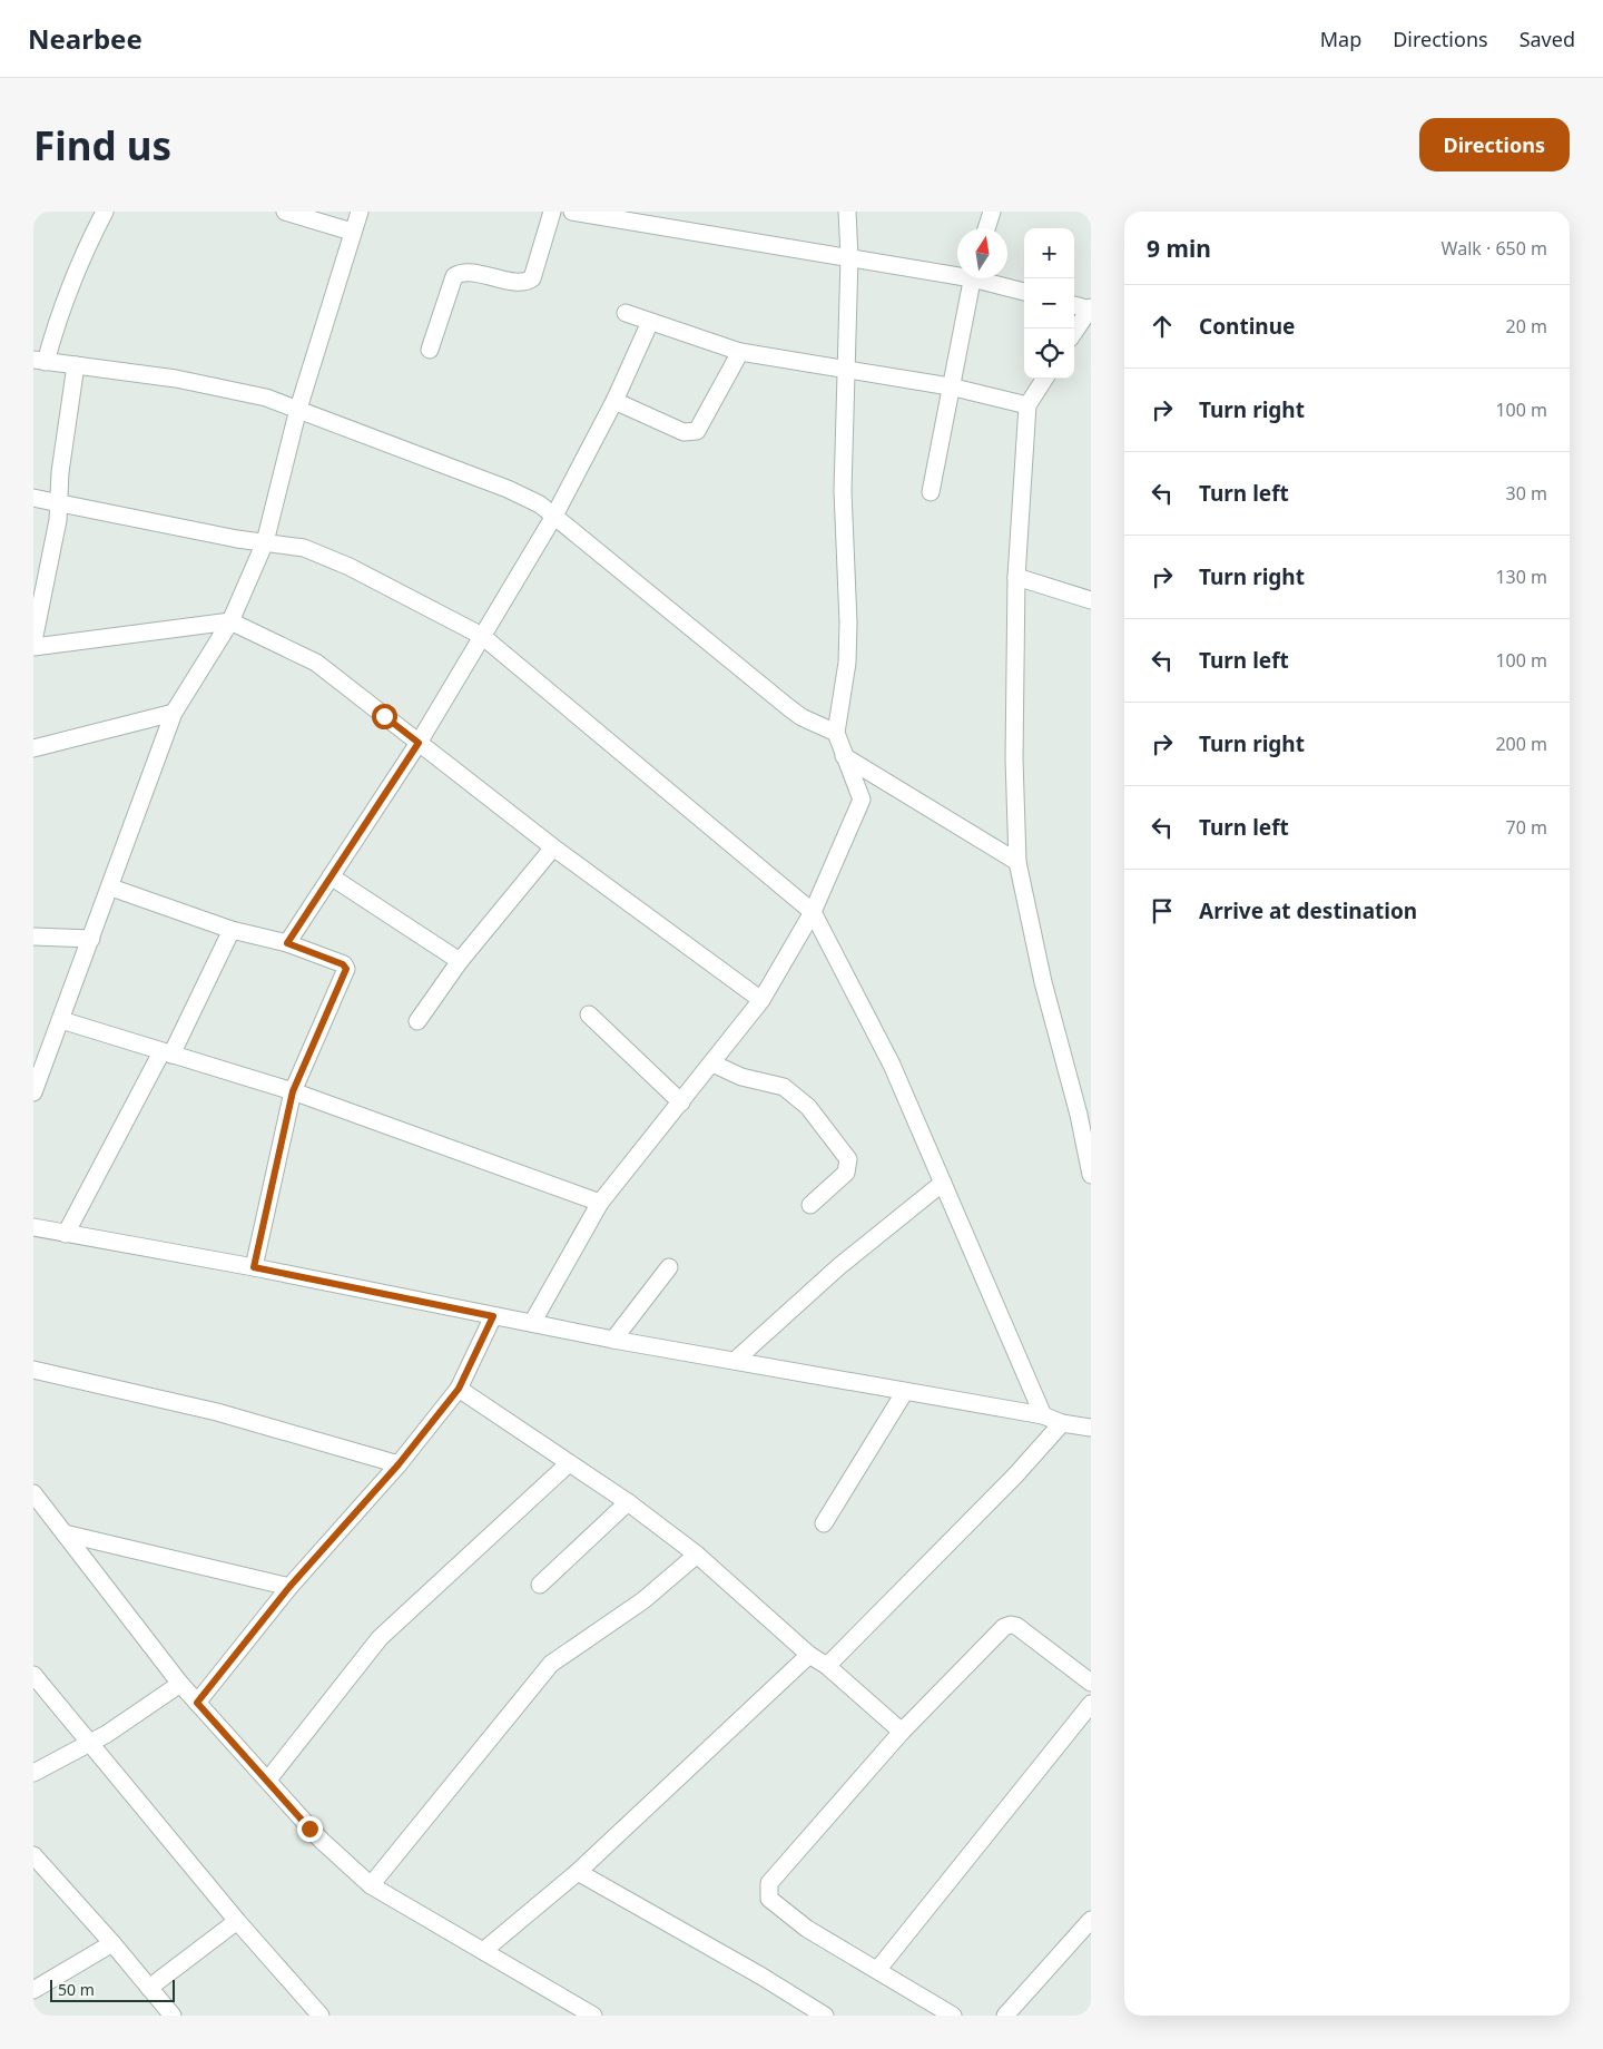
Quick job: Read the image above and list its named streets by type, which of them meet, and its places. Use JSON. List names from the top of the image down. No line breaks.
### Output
{"scale_bar":"50 m","north":"top","page":{"header":"Nearbee","nav":["Map","Directions","Saved"],"buttons":"Directions","title":"Find us","heading":["9 min","Walk · 650 m"],"map_buttons":["+","−"],"list":[["Continue","20 m"],["Turn right","100 m"],["Turn left","30 m"],["Turn right","130 m"],["Turn left","100 m"],["Turn right","200 m"],["Turn left","70 m"],"Arrive at destination"],"scale":"50 m"}}
